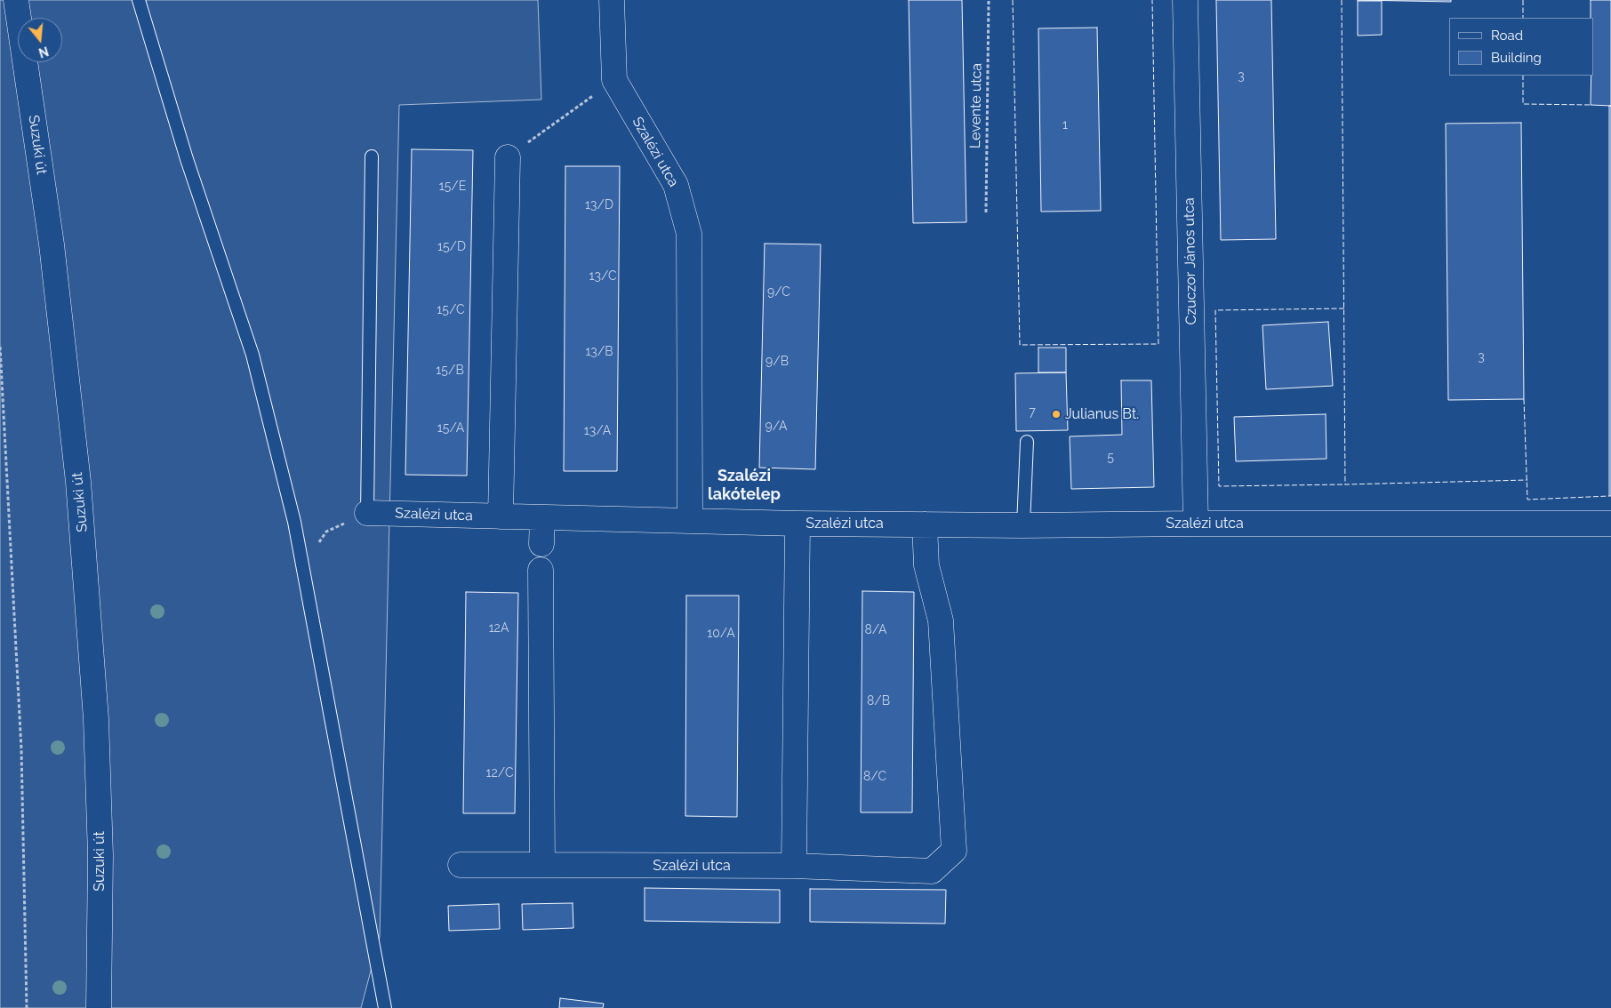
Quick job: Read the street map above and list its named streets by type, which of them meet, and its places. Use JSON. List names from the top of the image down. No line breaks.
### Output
{"streets":{"street":["Suzuki út","Szalézi utca","Czuczor János utca"],"path":["Levente utca"]},"crossings":[["Szalézi utca","Czuczor János utca"]],"districts":["Szalézi lakótelep"],"places":["Julianus Bt."],"house_numbers":["3","1","15/E","13/D","15/D","13/C","9/C","15/C","13/B","3","9/B","15/B","7","9/A","15/A","13/A","5","12A","8/A","10/A","8/B","12/C","8/C"],"legend":["Road","Building"],"north":"bottom"}
